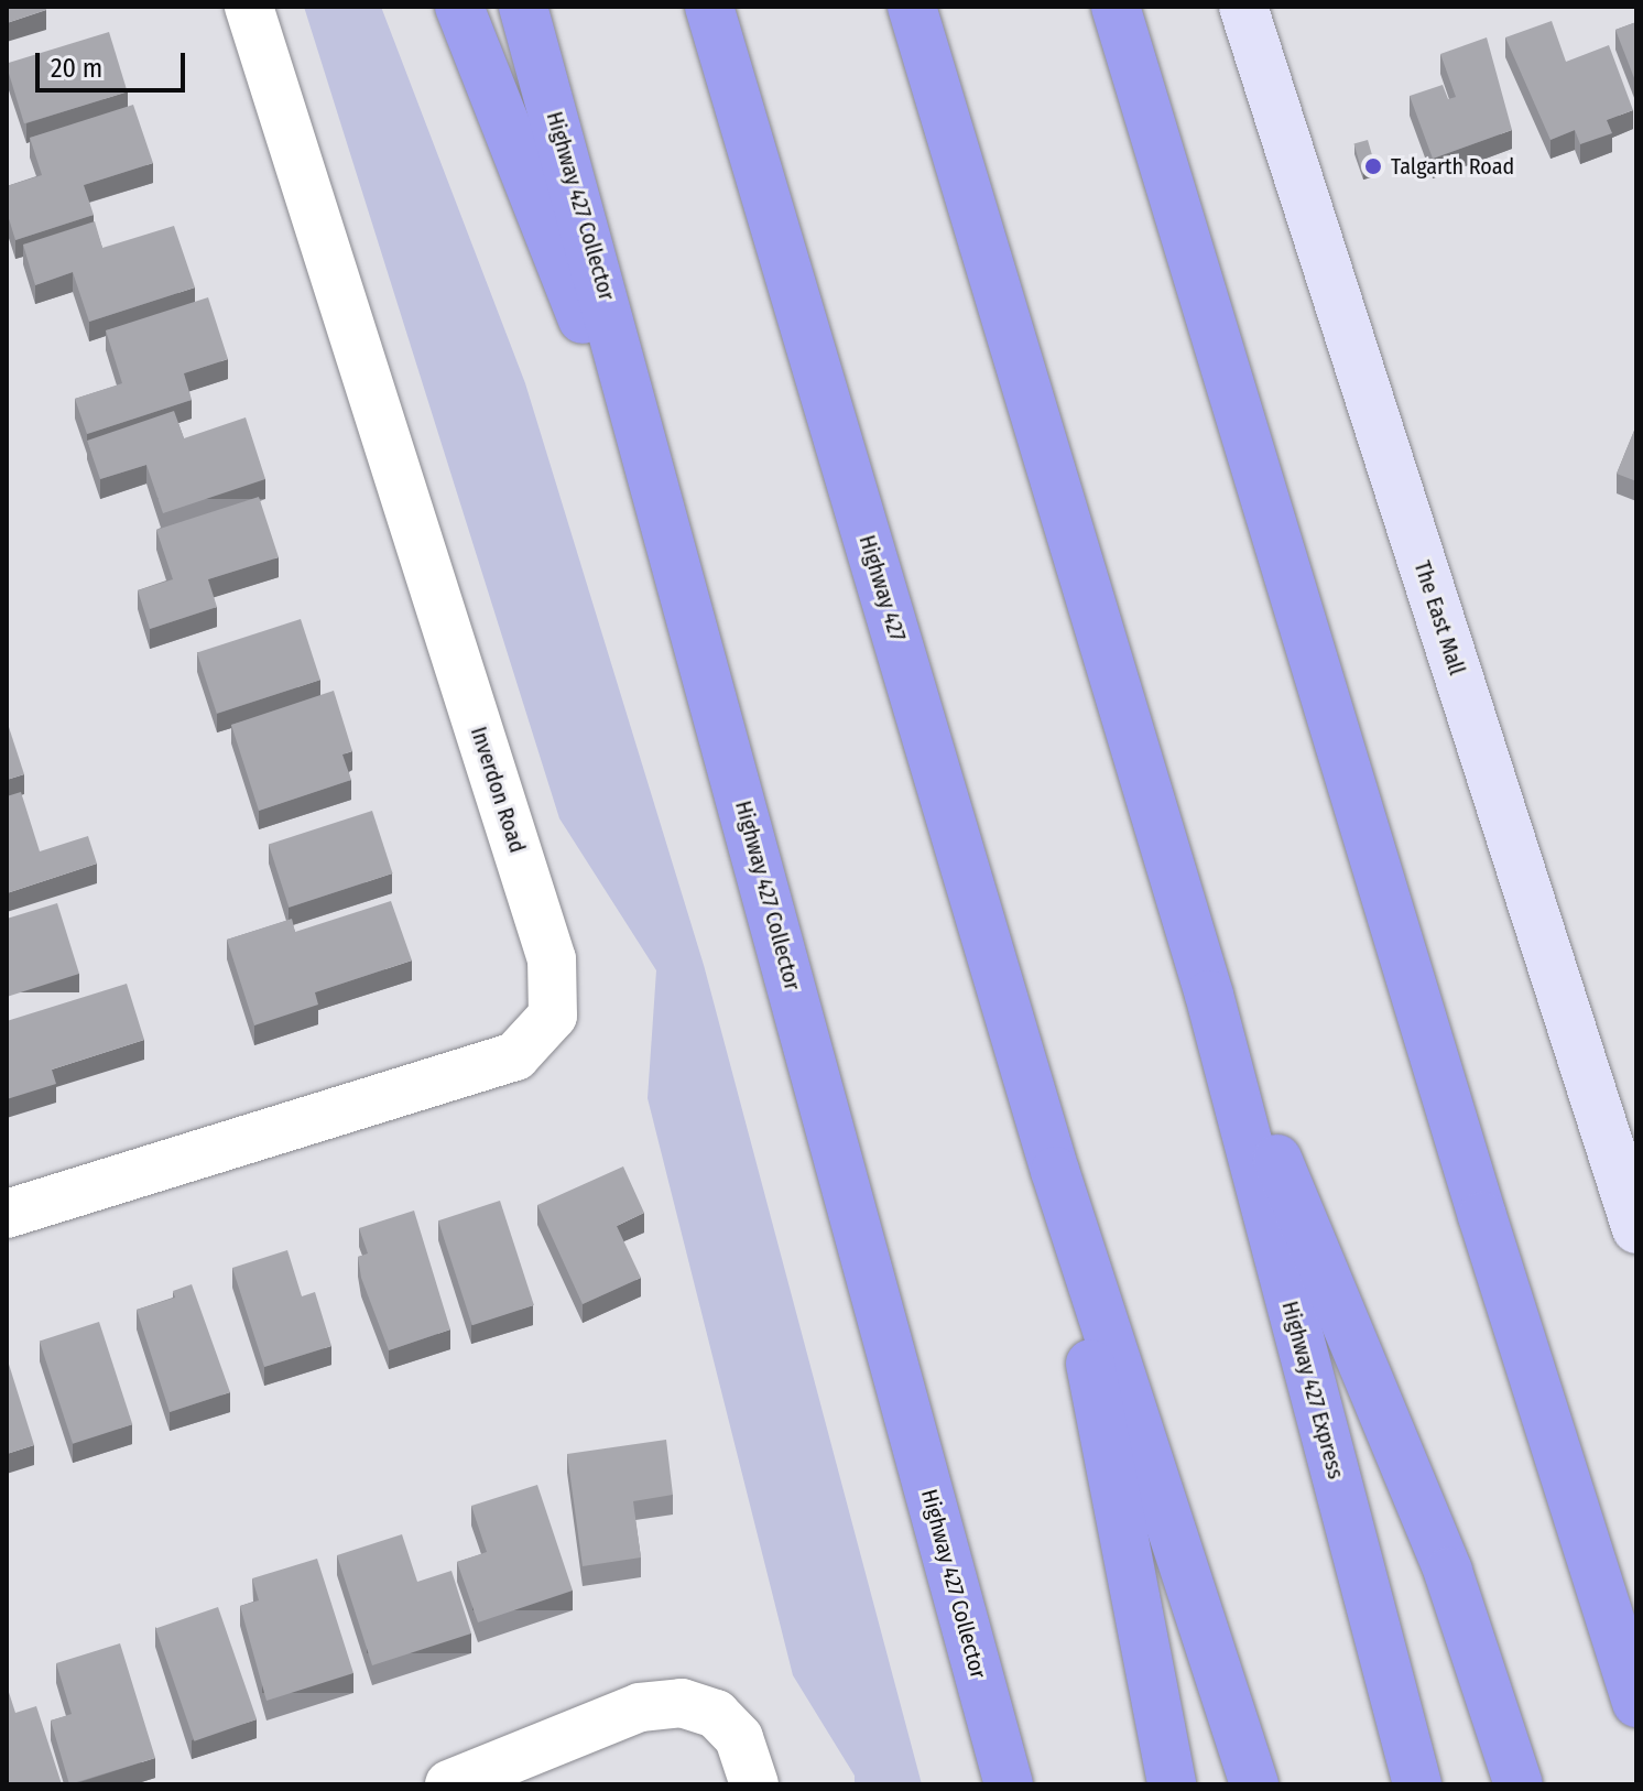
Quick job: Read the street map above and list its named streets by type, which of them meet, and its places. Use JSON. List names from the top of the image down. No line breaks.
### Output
{"streets":{"highway":["Highway 427 Collector","Highway 427","Highway 427 Express"],"main road":["The East Mall"],"street":["Inverdon Road"]},"places":["Talgarth Road"],"scale_bar":"20 m"}
